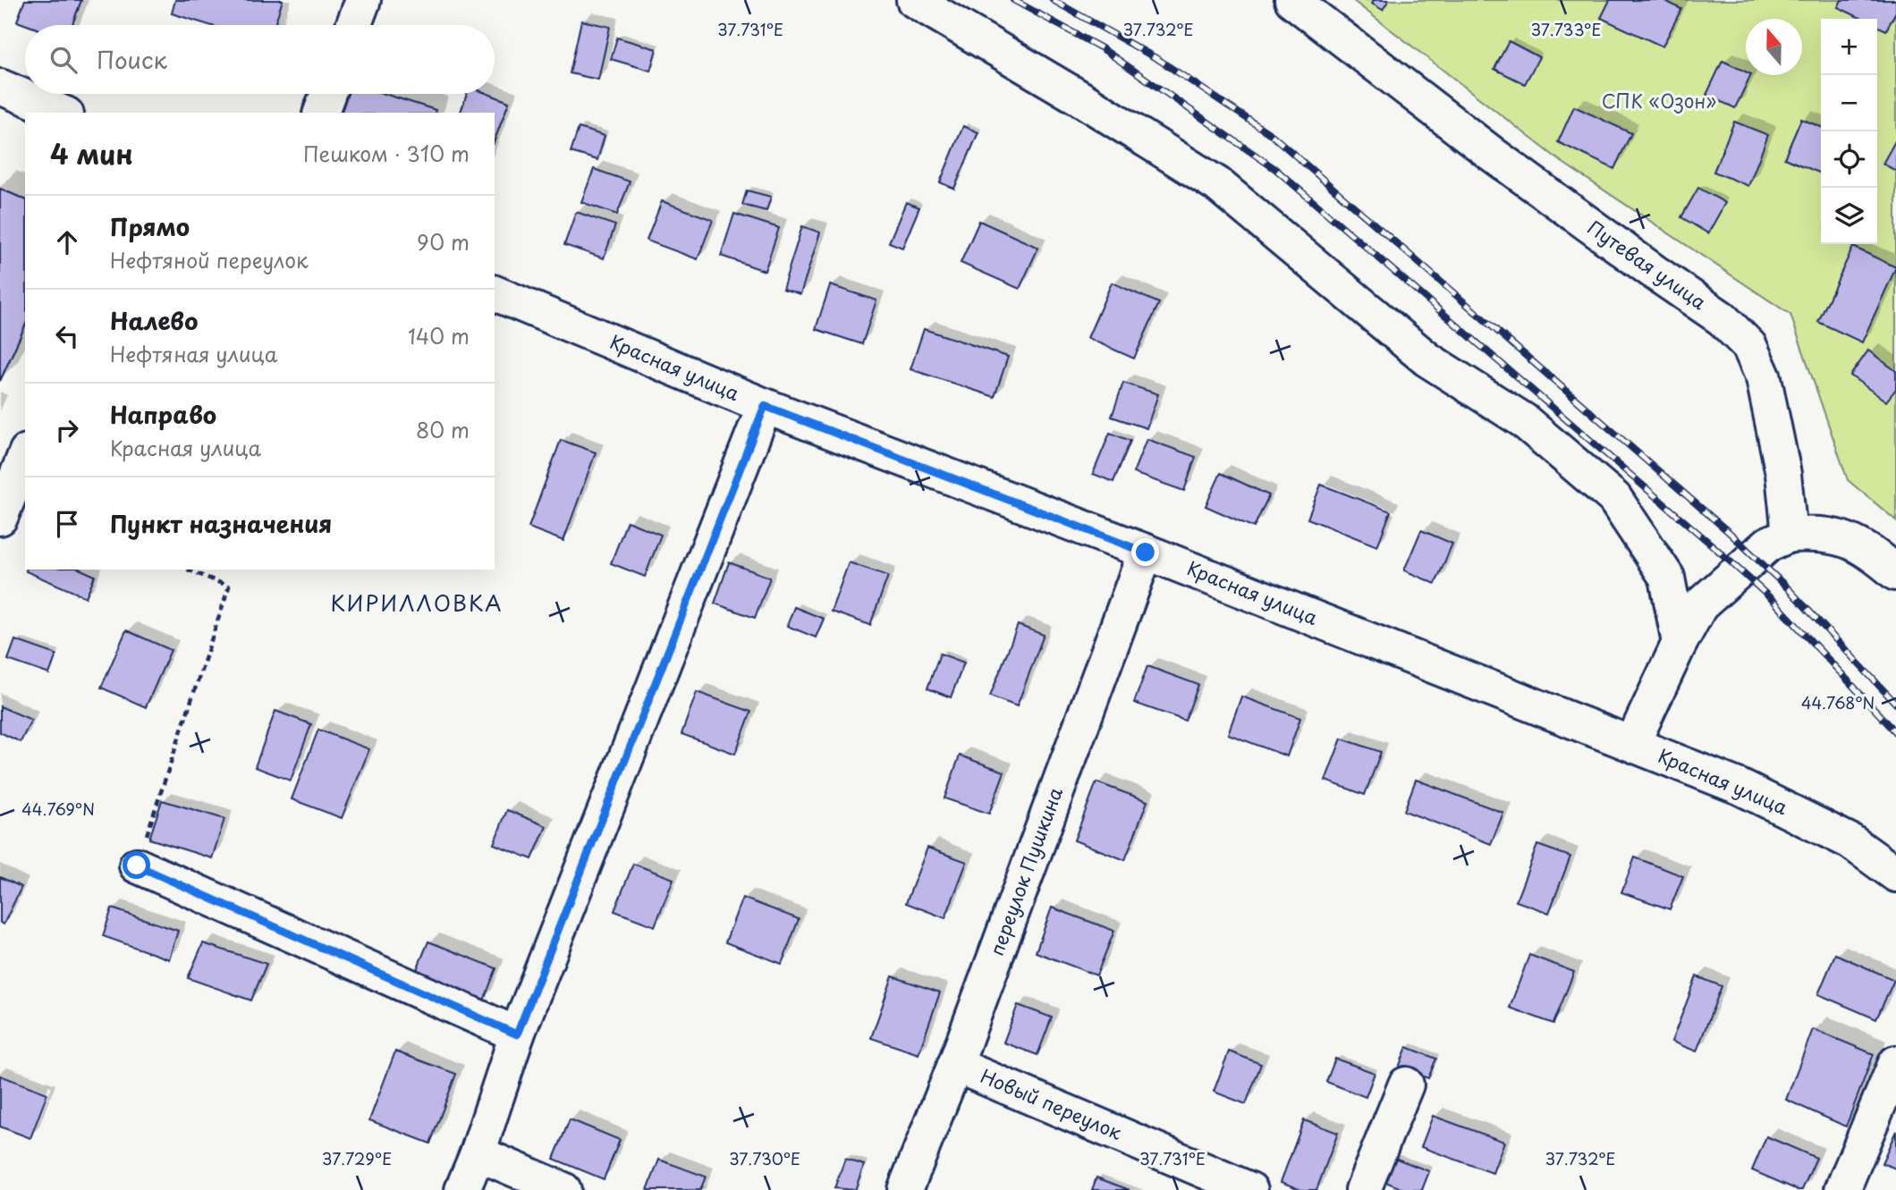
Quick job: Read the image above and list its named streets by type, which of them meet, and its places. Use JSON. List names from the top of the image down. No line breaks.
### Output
{"streets":{"street":["Путевая улица","Красная улица","переулок Пушкина","Новый переулок"]},"crossings":[["Красная улица","переулок Пушкина"],["переулок Пушкина","Новый переулок"]],"districts":["КИРИЛЛОВКА"],"parks":["СПК «Озон»"],"north":"top","page":{"map_buttons":["+","−"],"search":"Поиск","heading":["4 мин","Пешком · 310 m"],"list":[["Прямо","Нефтяной переулок","90 m"],["Налево","Нефтяная улица","140 m"],["Направо","Красная улица","80 m"],"Пункт назначения"]},"coordinates":["37.731°E","37.732°E","37.733°E","44.768°N","44.769°N","37.729°E","37.730°E"]}
